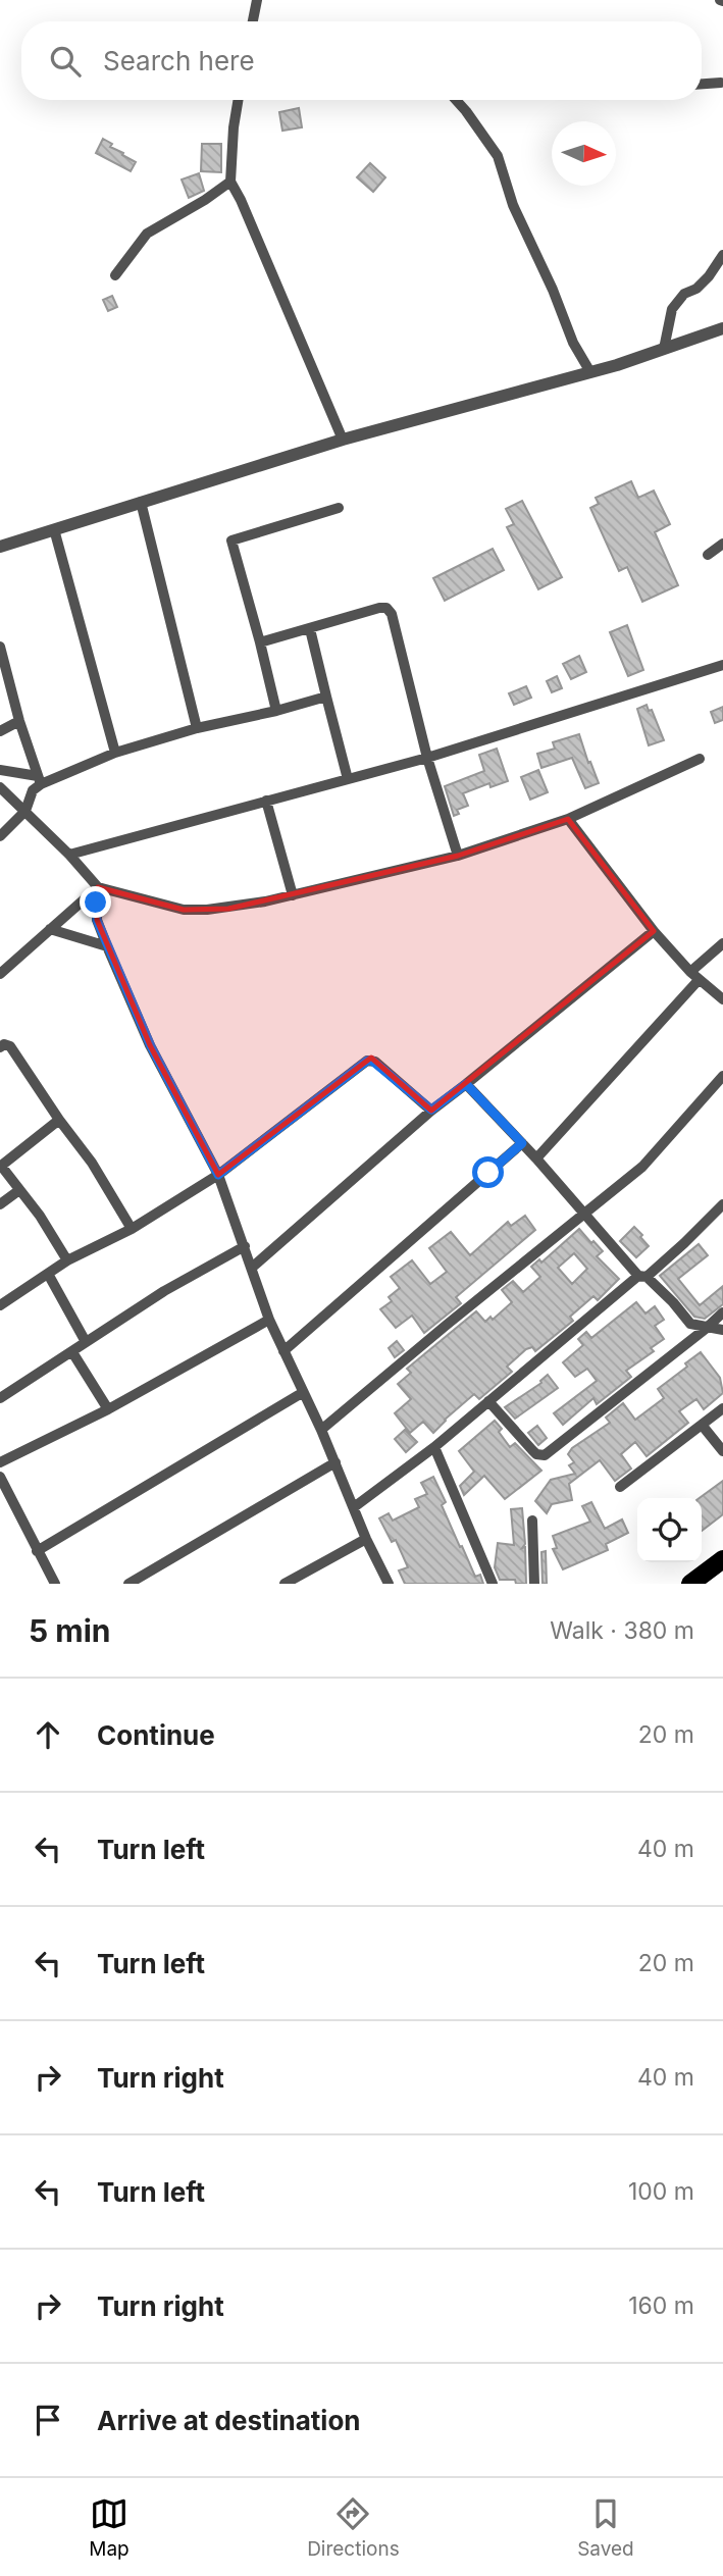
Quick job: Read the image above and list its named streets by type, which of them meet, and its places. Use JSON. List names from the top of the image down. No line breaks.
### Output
{"north":"right","page":{"search":"Search here","heading":["5 min","Walk · 380 m"],"list":[["Continue","20 m"],["Turn left","40 m"],["Turn left","20 m"],["Turn right","40 m"],["Turn left","100 m"],["Turn right","160 m"],"Arrive at destination"],"nav":["Map","Directions","Saved"]}}
